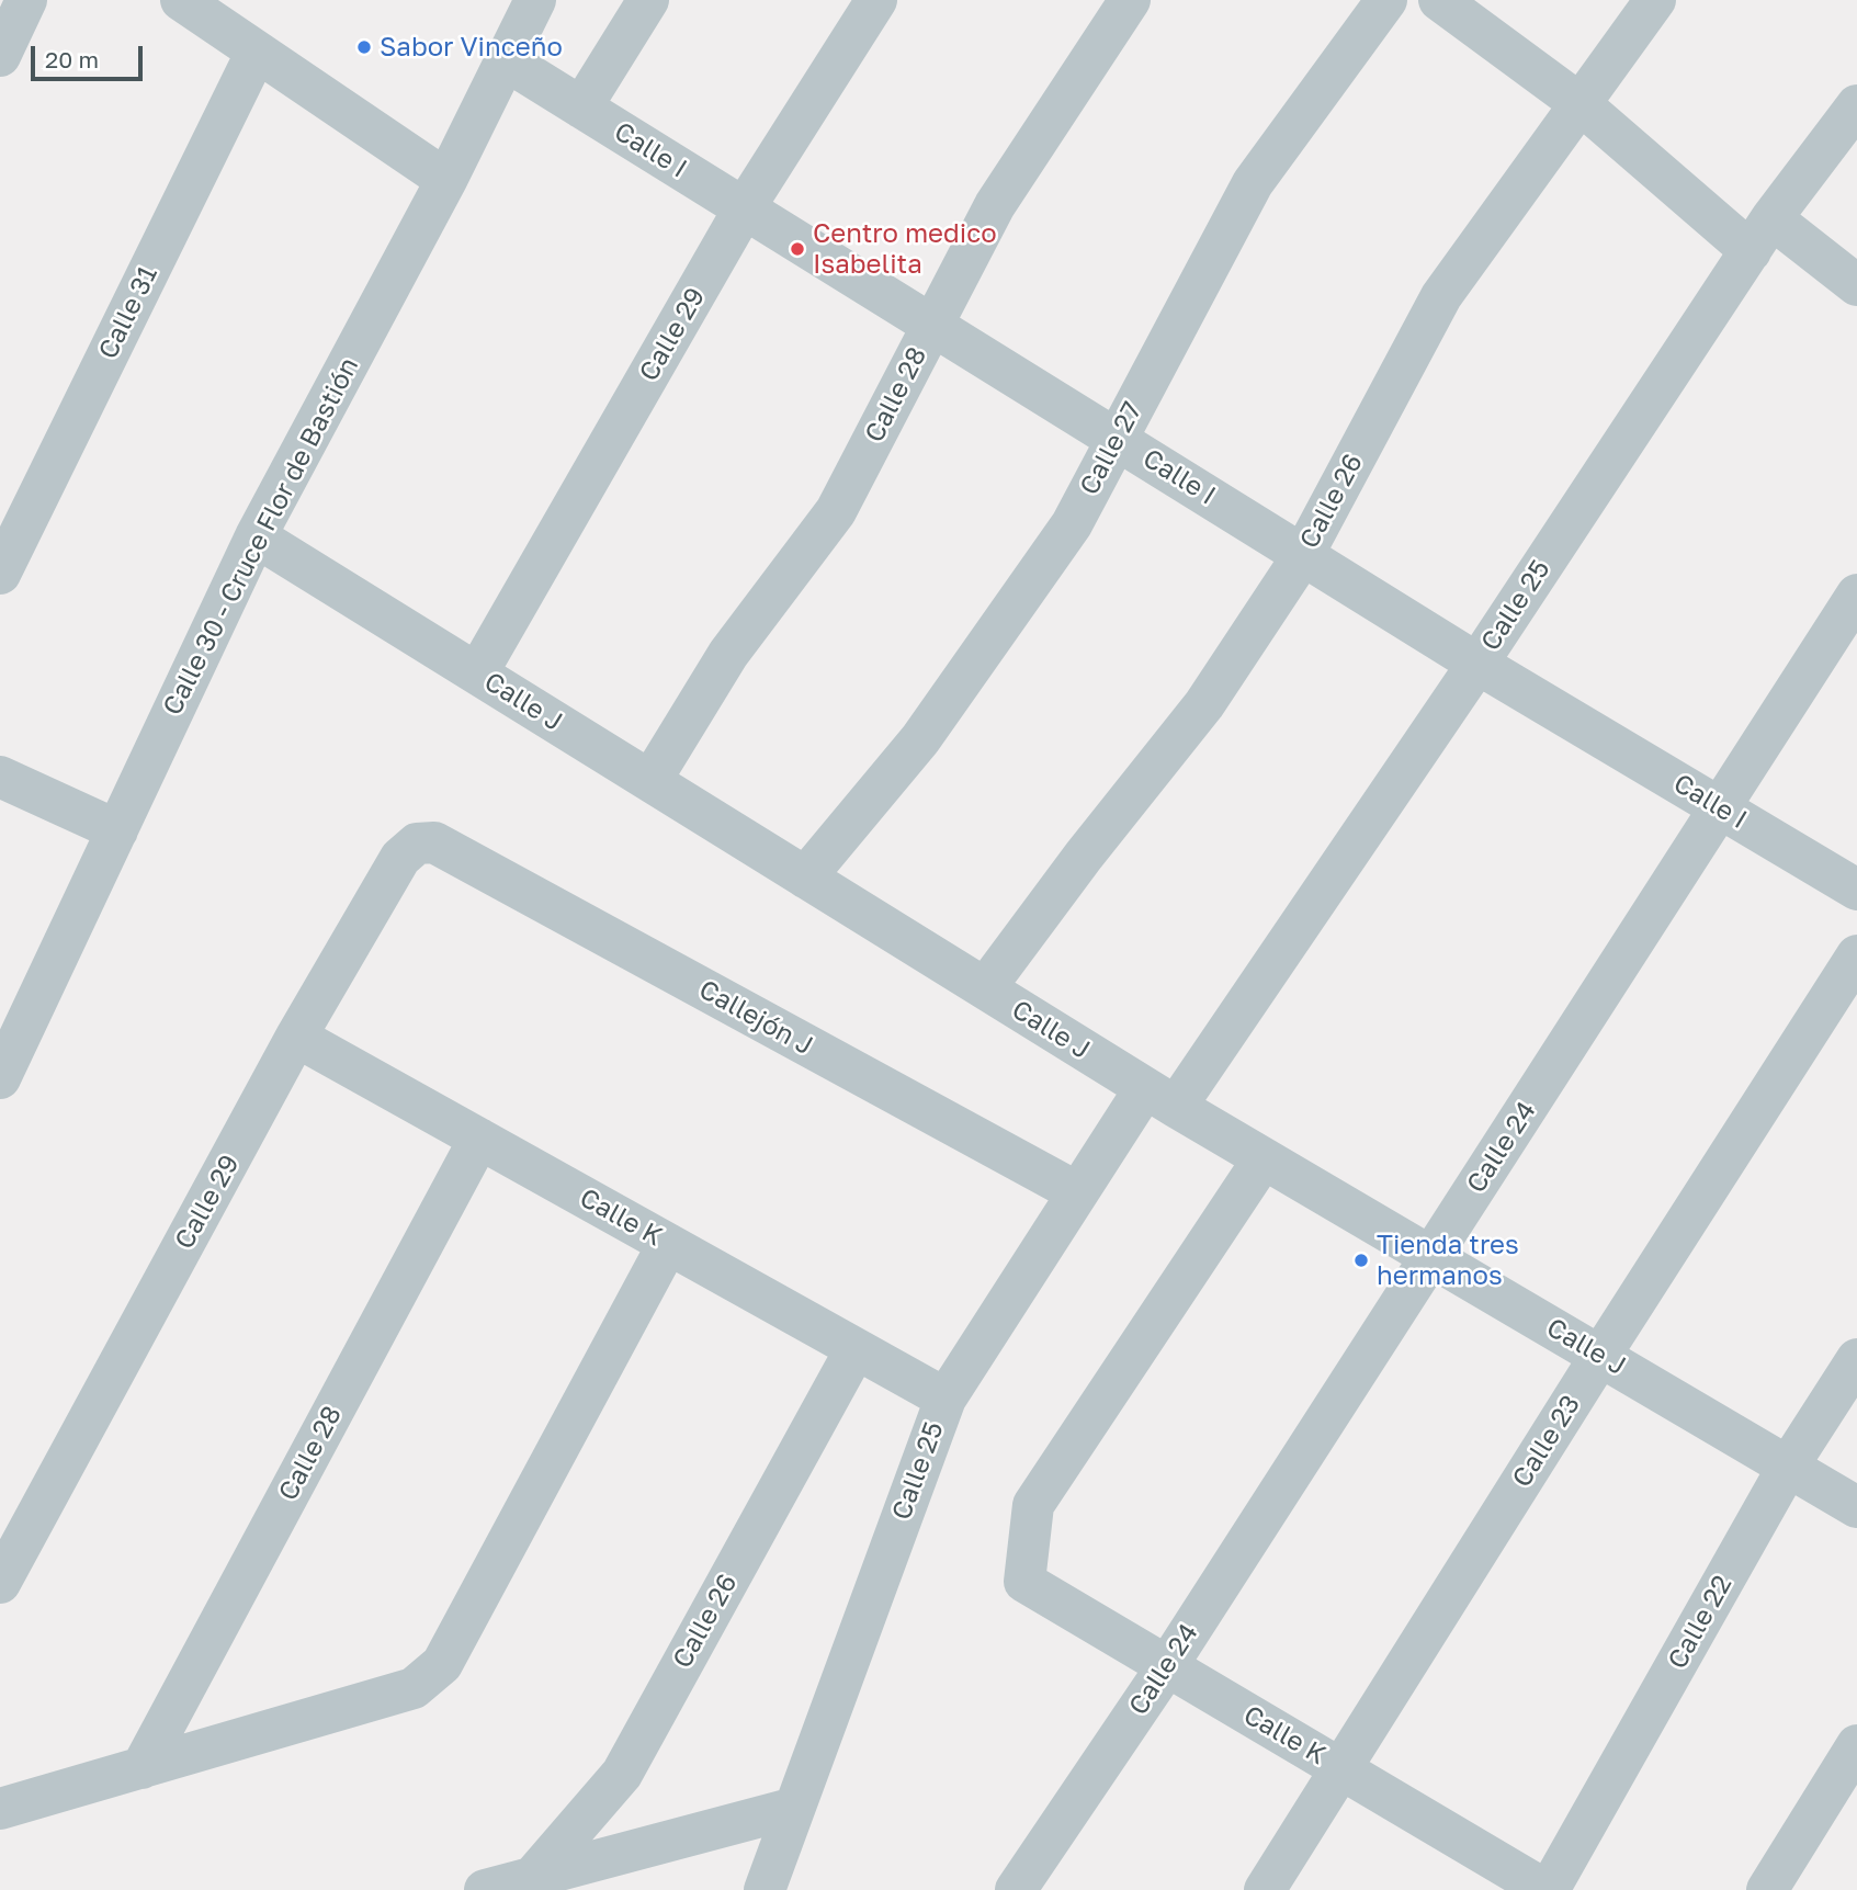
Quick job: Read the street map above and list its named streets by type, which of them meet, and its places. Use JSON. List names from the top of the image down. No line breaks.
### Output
{"streets":{"street":["Calle I","Calle 31","Calle 29","Calle 28","Calle 27","Calle 26","Calle 30 - Cruce Flor de Bastión","Calle 25","Calle J","Callejón J","Calle 24","Calle K","Calle 23","Calle 22"]},"crossings":[["Calle I","Calle 29"],["Calle I","Calle 28"],["Calle I","Calle 27"],["Calle I","Calle 26"],["Calle I","Calle 30 - Cruce Flor de Bastión"],["Calle I","Calle 25"],["Calle I","Calle 24"],["Calle 29","Calle J"],["Calle 29","Callejón J"],["Calle 29","Calle K"],["Calle 28","Calle J"],["Calle 28","Calle K"],["Calle 27","Calle J"],["Calle 26","Calle J"],["Calle 26","Calle K"],["Calle 30 - Cruce Flor de Bastión","Calle J"],["Calle 25","Calle J"],["Calle 25","Callejón J"],["Calle 25","Calle K"],["Calle J","Calle 24"],["Calle J","Calle K"],["Calle J","Calle 23"],["Calle J","Calle 22"],["Calle 24","Calle K"],["Calle K","Calle 23"],["Calle K","Calle 22"]],"places":["Sabor Vinceño","Centro medico Isabelita","Tienda tres hermanos"],"scale_bar":"20 m"}
